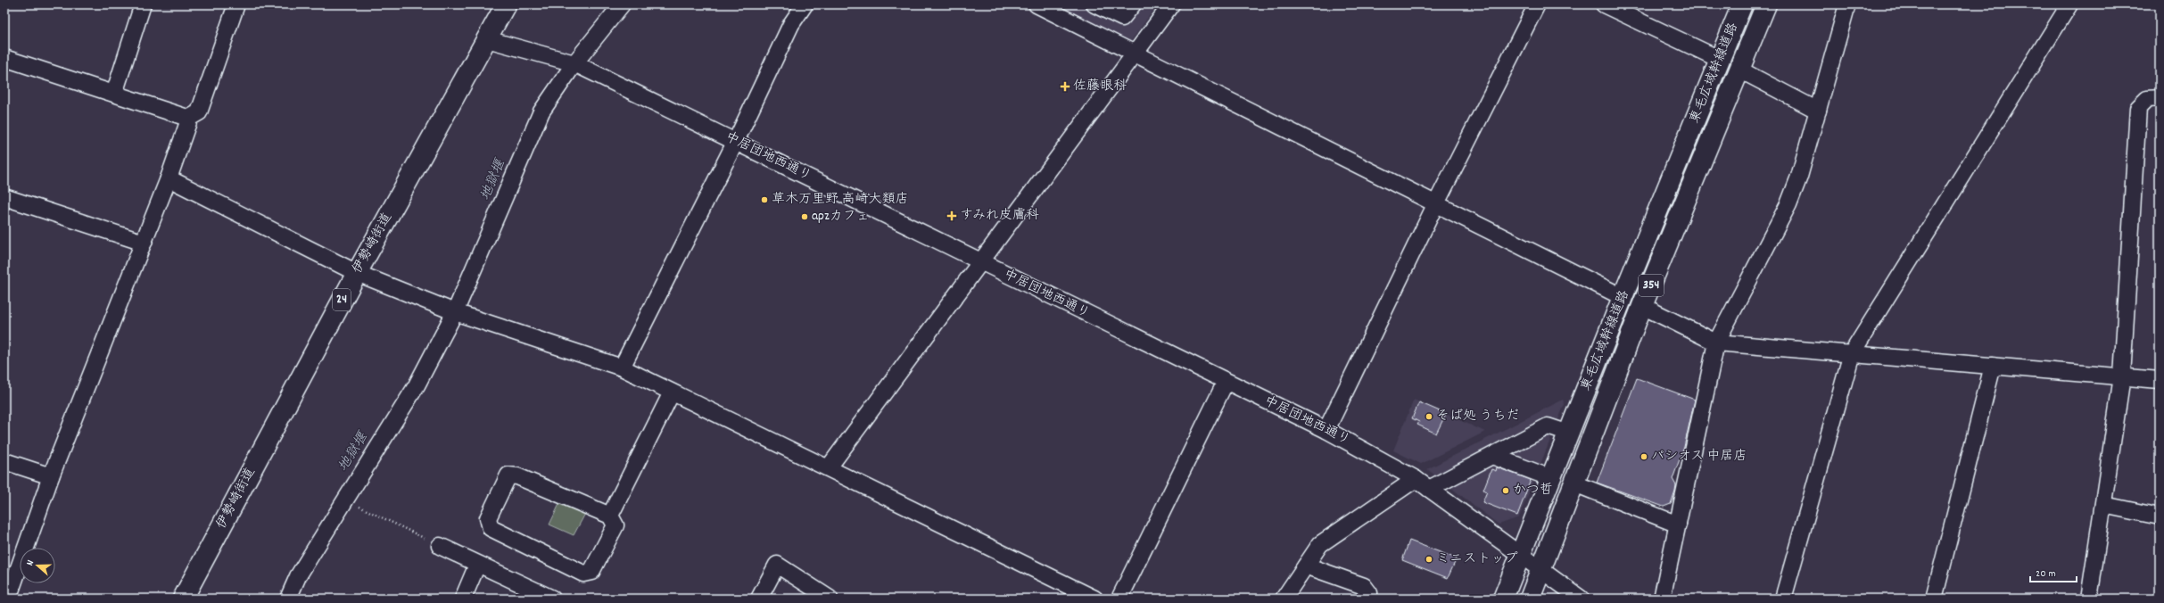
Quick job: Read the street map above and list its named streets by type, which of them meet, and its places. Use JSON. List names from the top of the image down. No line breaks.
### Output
{"streets":{"main road":["東毛広域幹線道路","伊勢崎街道","354","24"],"street":["中居団地西通り"]},"crossings":[["東毛広域幹線道路","中居団地西通り"],["中居団地西通り","伊勢崎街道"]],"water":["地獄堰"],"places":{"health":["佐藤眼科","すみれ皮膚科"],"other":["草木万里野 高崎大類店","apzカフェ","そば処 うちだ","パシオス 中居店","かつ哲","ミニストップ"]},"scale_bar":"20 m","north":"left"}
